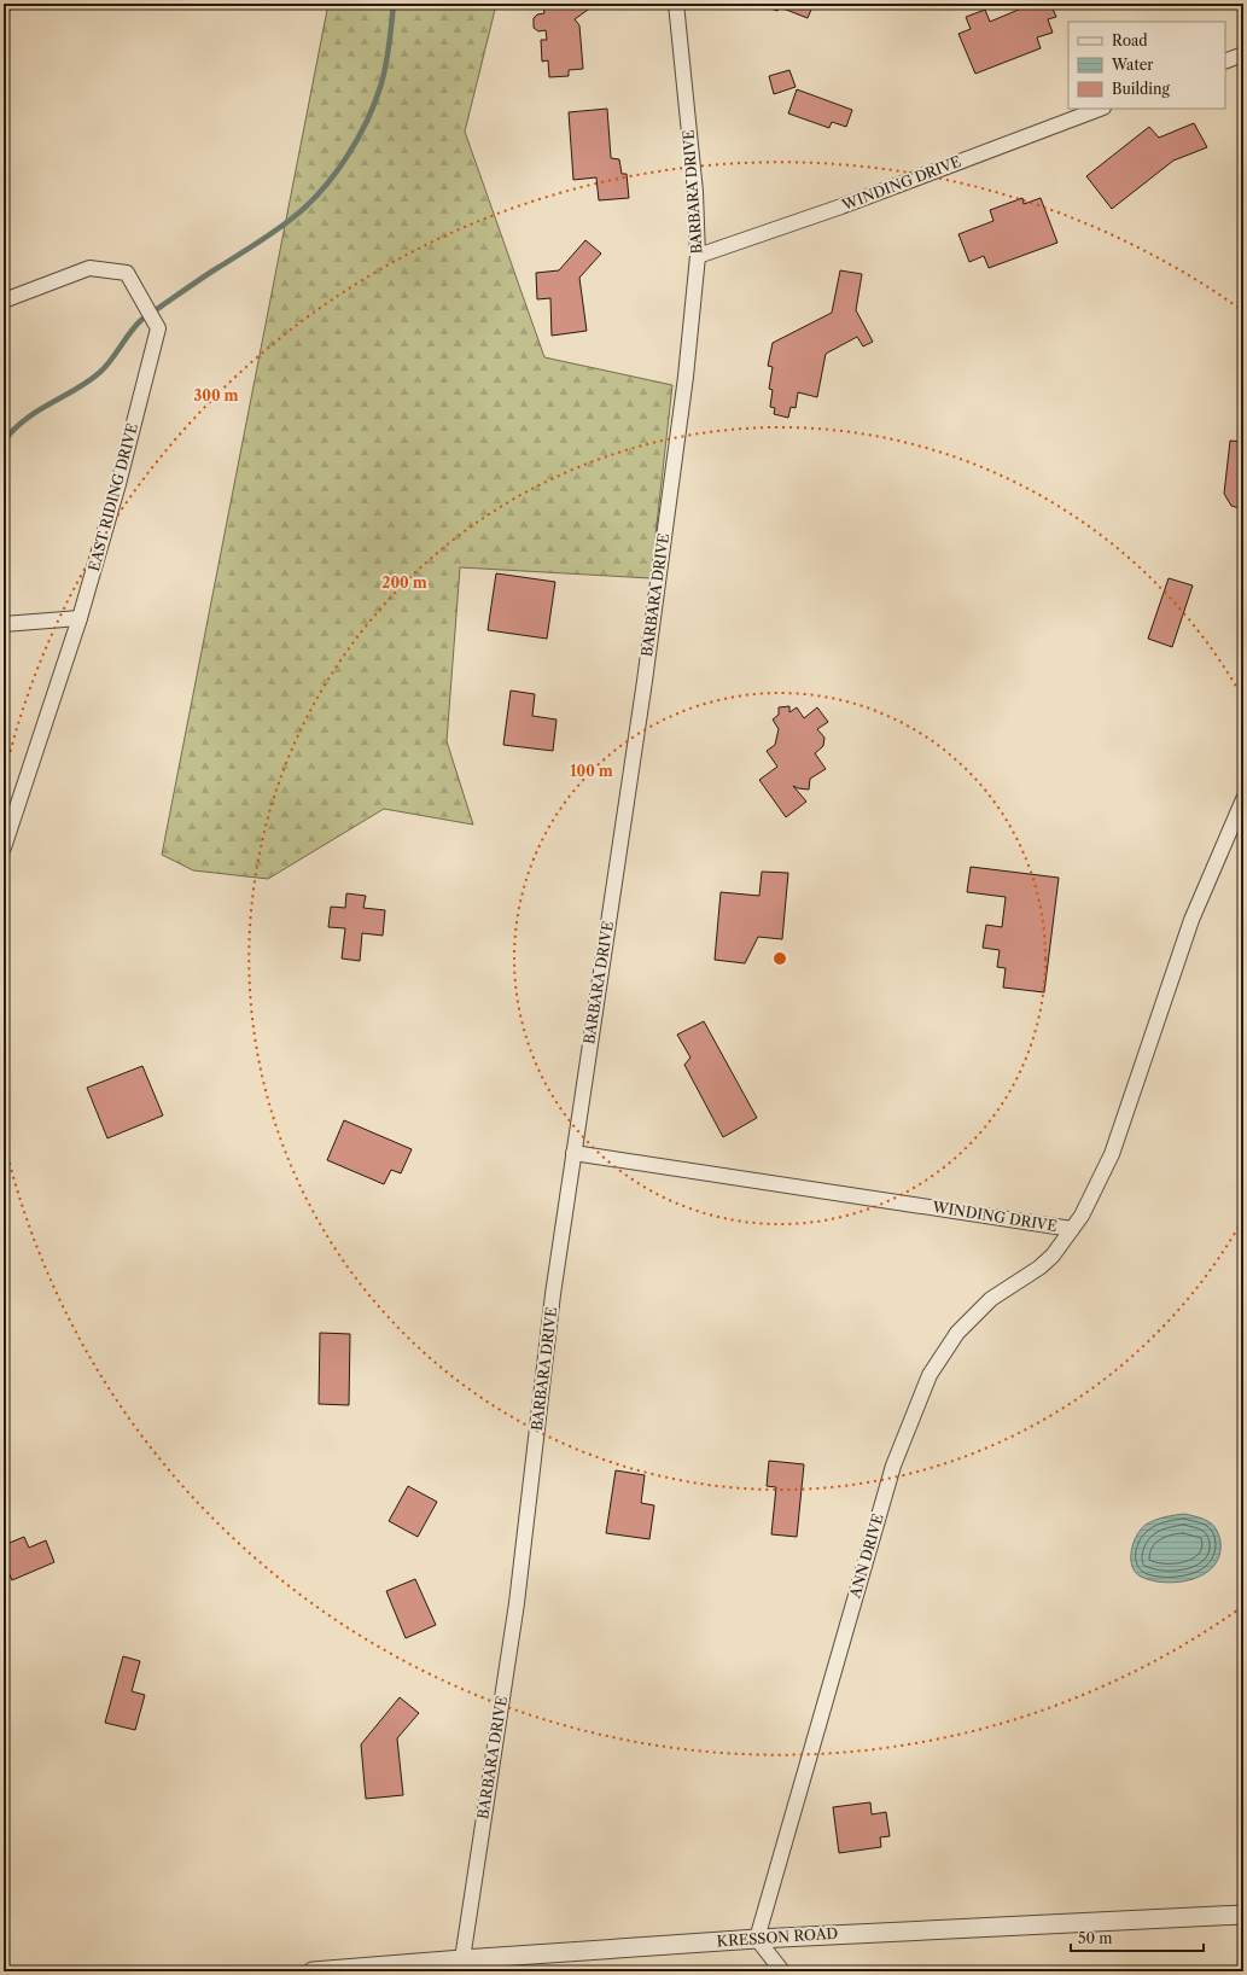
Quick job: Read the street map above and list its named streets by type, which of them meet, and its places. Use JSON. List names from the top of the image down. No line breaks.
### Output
{"streets":{"street":["WINDING DRIVE","BARBARA DRIVE","EAST RIDING DRIVE","ANN DRIVE","KRESSON ROAD"]},"crossings":[["WINDING DRIVE","BARBARA DRIVE"],["WINDING DRIVE","ANN DRIVE"],["BARBARA DRIVE","KRESSON ROAD"],["ANN DRIVE","KRESSON ROAD"]],"legend":["Road","Water","Building"],"scale_bar":"50 m","rings":["300 m","200 m","100 m"]}
